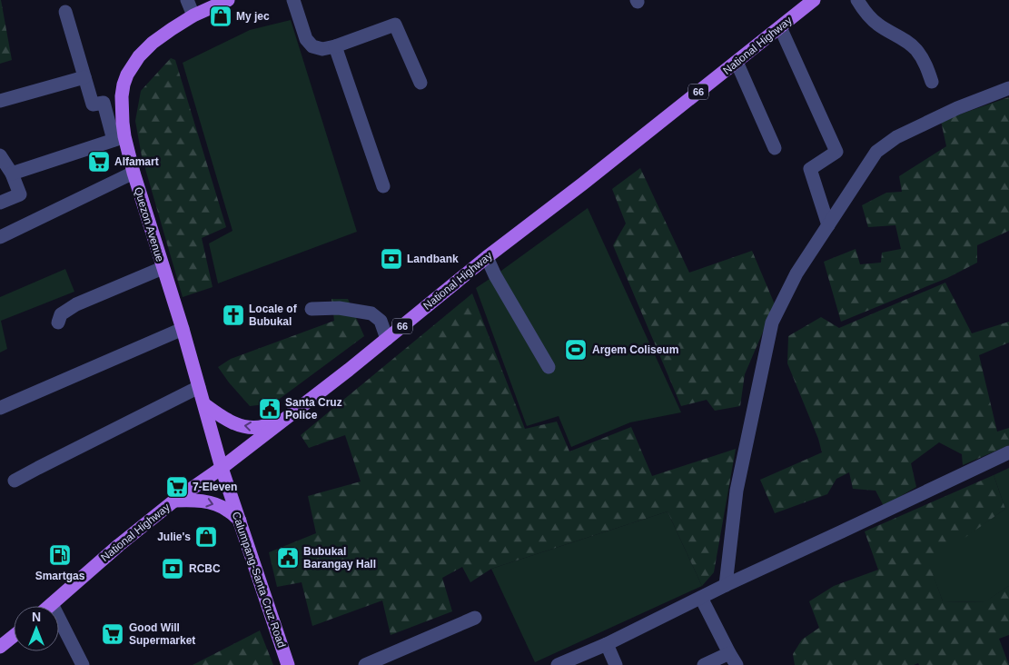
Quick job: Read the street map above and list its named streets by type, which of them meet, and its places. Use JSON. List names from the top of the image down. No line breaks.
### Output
{"streets":{"main road":["National Highway","66","Quezon Avenue","Calumpang-Santa Cruz Road"]},"crossings":[["National Highway","Quezon Avenue"],["National Highway","Calumpang-Santa Cruz Road"],["Quezon Avenue","Calumpang-Santa Cruz Road"]],"places":{"shop":["My jec","Julie's"],"supermarket":["Alfamart","7-Eleven","Good Will Supermarket"],"bank":["Landbank","RCBC"],"church":["Locale of Bubukal"],"sports":["Argem Coliseum"],"public building":["Santa Cruz Police","Bubukal Barangay Hall"],"fuel station":["Smartgas"]},"north":"top"}
